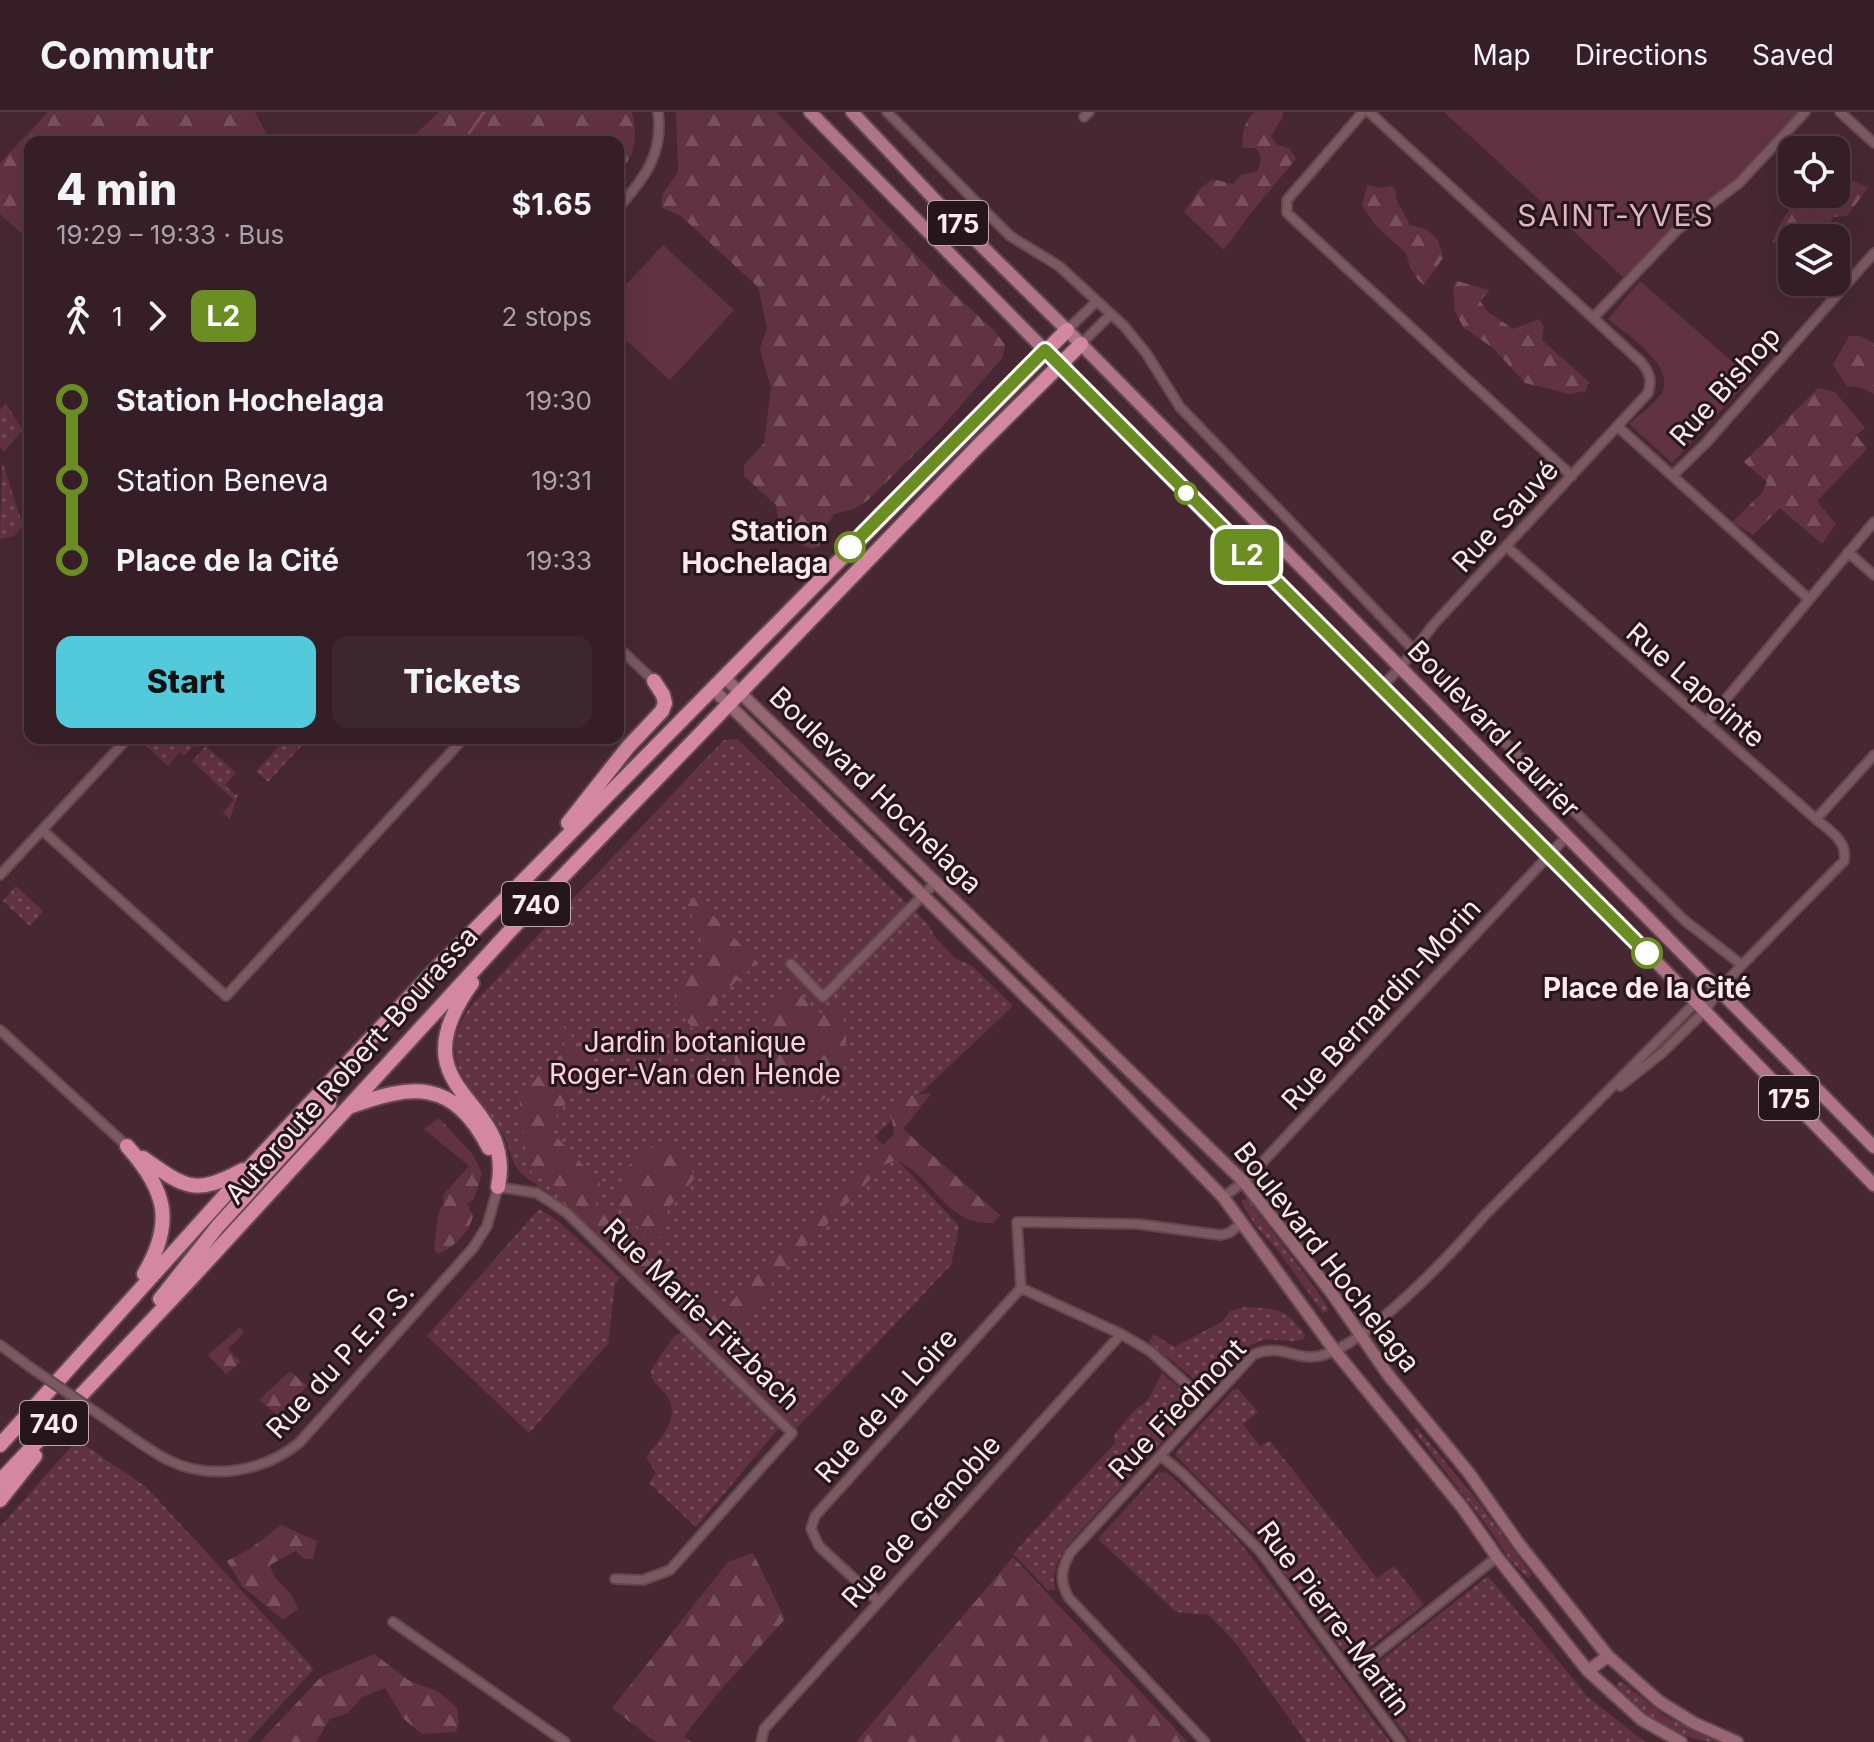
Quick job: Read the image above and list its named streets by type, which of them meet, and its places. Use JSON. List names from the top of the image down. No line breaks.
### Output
{"streets":{"highway":["740","Autoroute Robert-Bourassa"],"main road":["175","Boulevard Laurier","Boulevard Hochelaga"],"street":["Rue Bishop","Rue Sauvé","Rue Lapointe","Rue Bernardin-Morin","Rue Marie-Fitzbach","Rue du P.E.P.S.","Rue de la Loire","Rue Fiedmont","Rue de Grenoble","Rue Pierre-Martin"]},"crossings":[["Rue Sauvé","Rue Lapointe"],["Rue Sauvé","Boulevard Laurier"],["Rue Lapointe","Boulevard Laurier"],["Boulevard Laurier","Rue Bernardin-Morin"],["Boulevard Laurier","Autoroute Robert-Bourassa"],["Boulevard Laurier","Rue Fiedmont"],["Boulevard Hochelaga","Rue Bernardin-Morin"],["Boulevard Hochelaga","Autoroute Robert-Bourassa"],["Boulevard Hochelaga","Rue Fiedmont"],["Rue Marie-Fitzbach","Rue du P.E.P.S."],["Rue de la Loire","Rue de Grenoble"],["Rue Fiedmont","Rue Pierre-Martin"]],"districts":["SAINT-YVES"],"parks":["Jardin botanique Roger-Van den Hende"],"places":["Station Hochelaga","Place de la Cité"],"lines":["bus line L2"],"page":{"header":"Commutr","nav":["Map","Directions","Saved"],"on_map":"L2","heading":["4 min","19:29 – 19:33 · Bus","$1.65"],"legs":["1","L2","2 stops"],"list":[{"name":"Station Hochelaga","value":"19:30"},{"name":"Station Beneva","value":"19:31"},{"name":"Place de la Cité","value":"19:33"}],"buttons":["Start","Tickets"]}}
